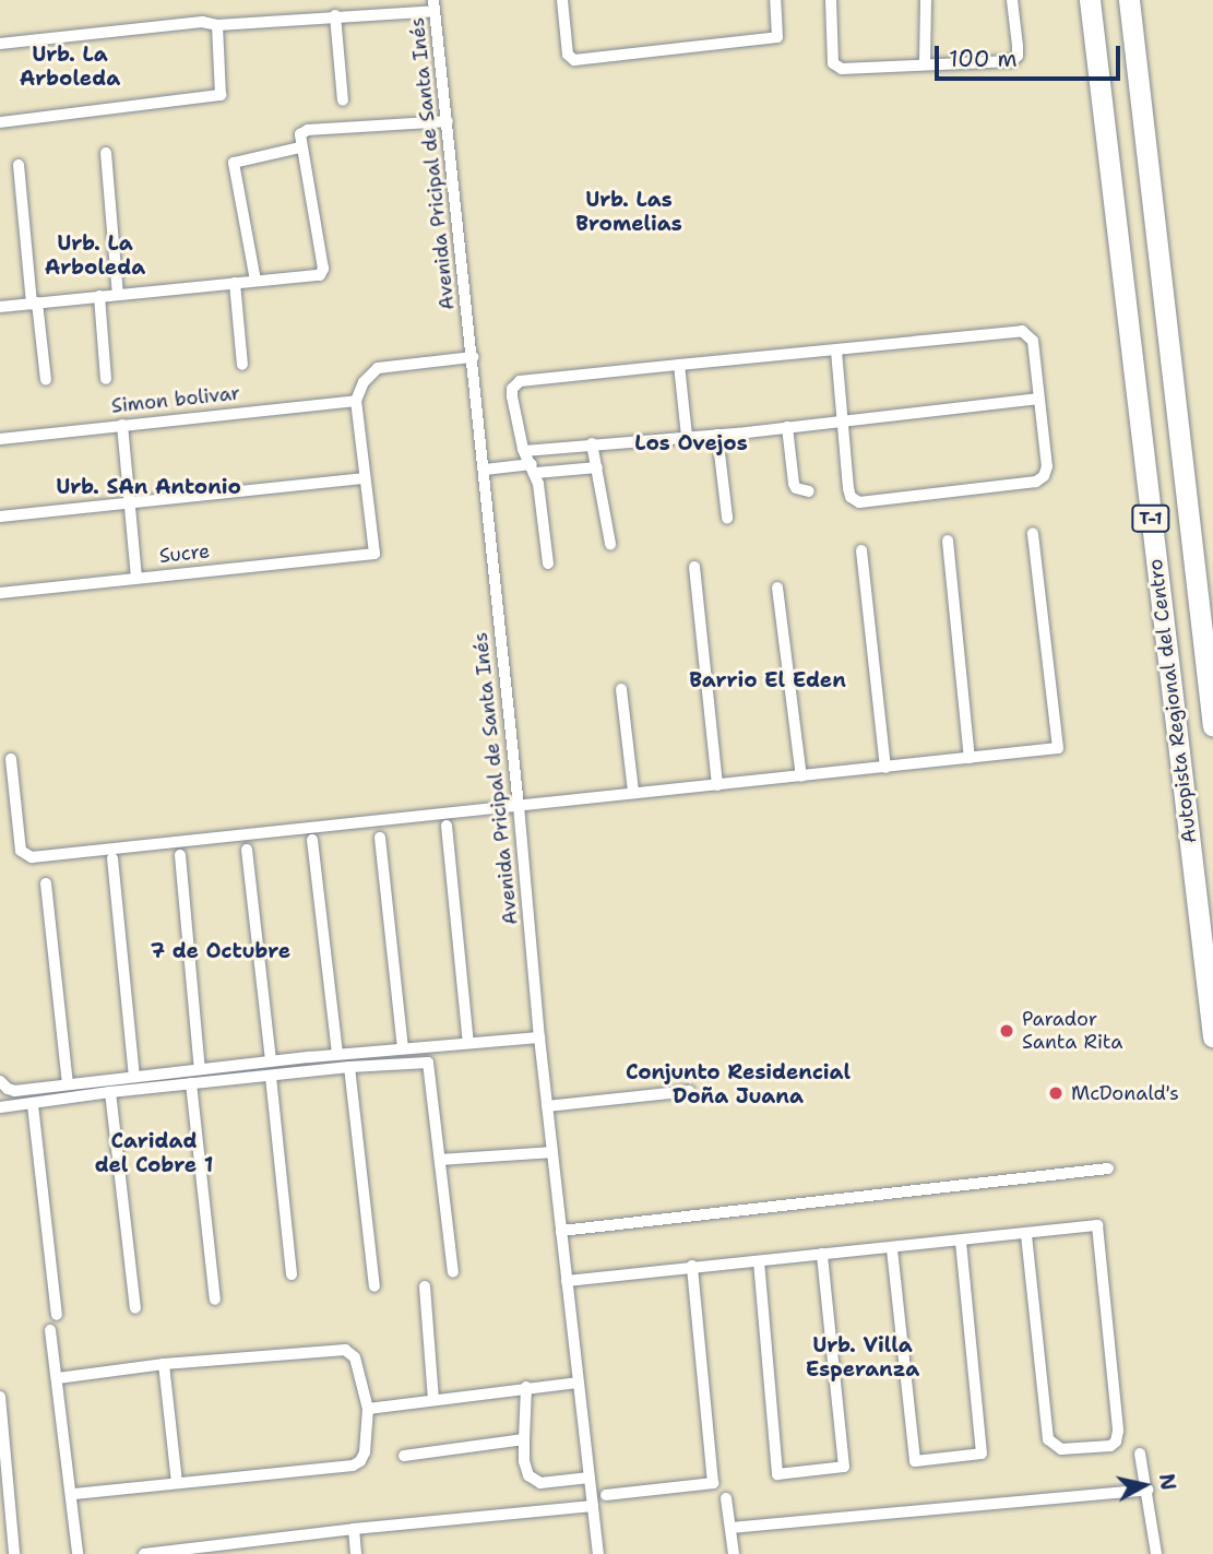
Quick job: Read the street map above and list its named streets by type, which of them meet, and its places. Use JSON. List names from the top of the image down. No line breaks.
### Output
{"streets":{"highway":["T-1","Autopista Regional del Centro"],"street":["Avenida Pricipal de Santa Inés","Simon bolivar","Sucre"]},"districts":["Urb. La Arboleda","Urb. Las Bromelias","Urb. La Arboleda","Los Ovejos","Urb. SAn Antonio","Barrio El Eden","7 de Octubre","Conjunto Residencial Doña Juana","Caridad del Cobre 1","Urb. Villa Esperanza"],"places":["Parador Santa Rita","McDonald's"],"scale_bar":"100 m","north":"right"}
